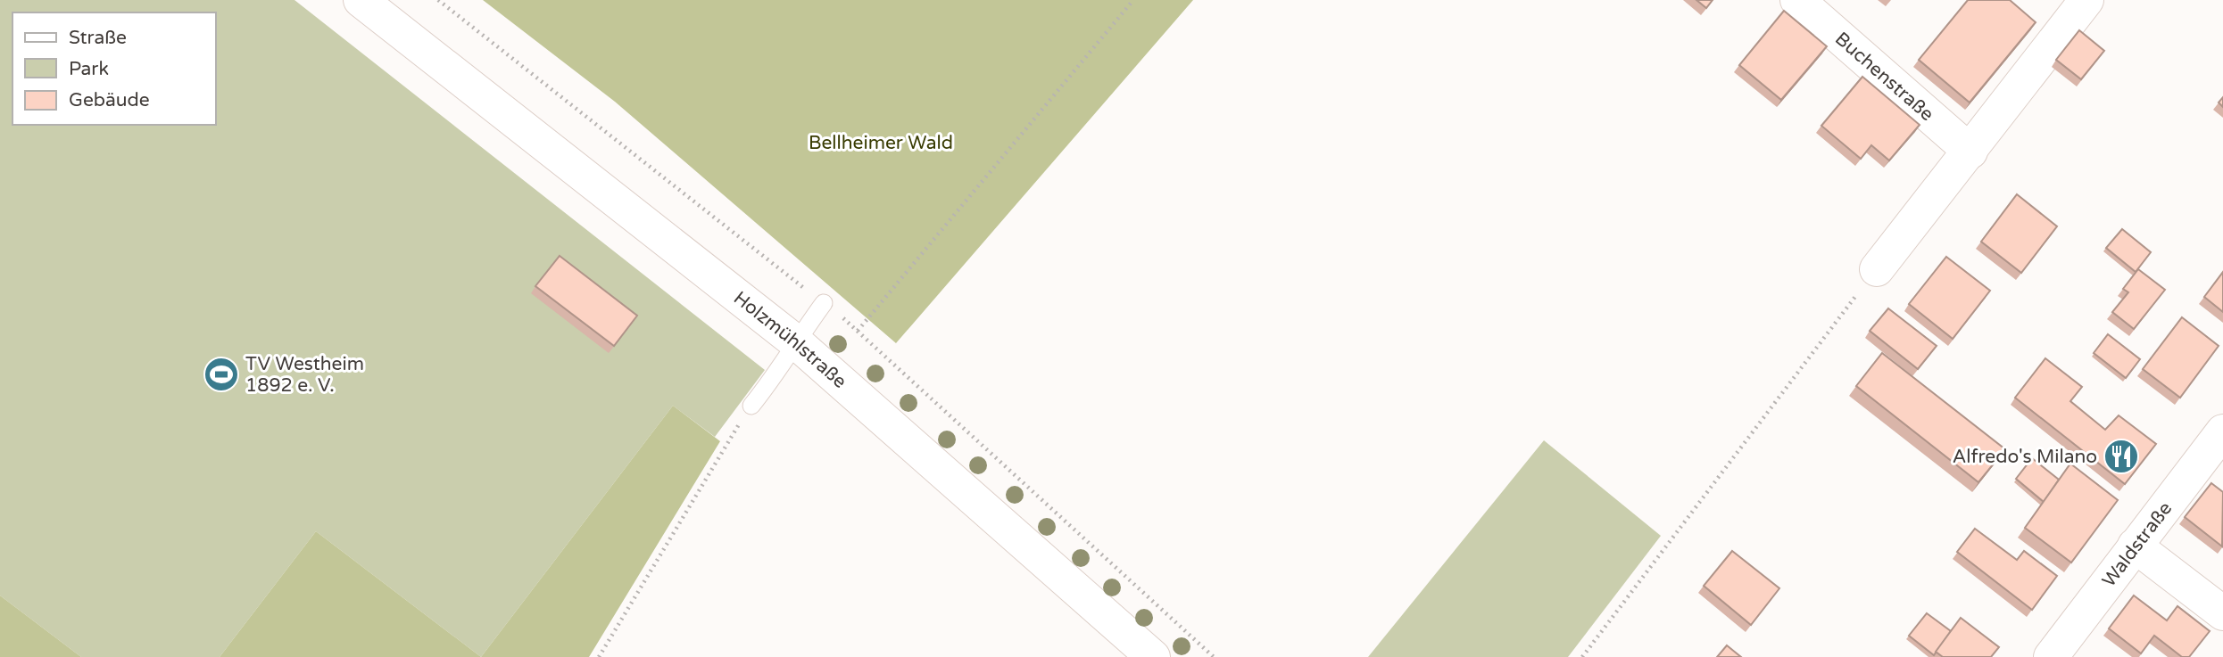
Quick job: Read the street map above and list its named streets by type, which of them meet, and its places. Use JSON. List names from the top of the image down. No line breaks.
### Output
{"streets":{"main road":["Buchenstraße","Holzmühlstraße","Waldstraße"]},"parks":["Bellheimer Wald"],"places":{"sports":["TV Westheim 1892 e. V."],"restaurant":["Alfredo's Milano"]},"legend":["Straße","Park","Gebäude"]}
